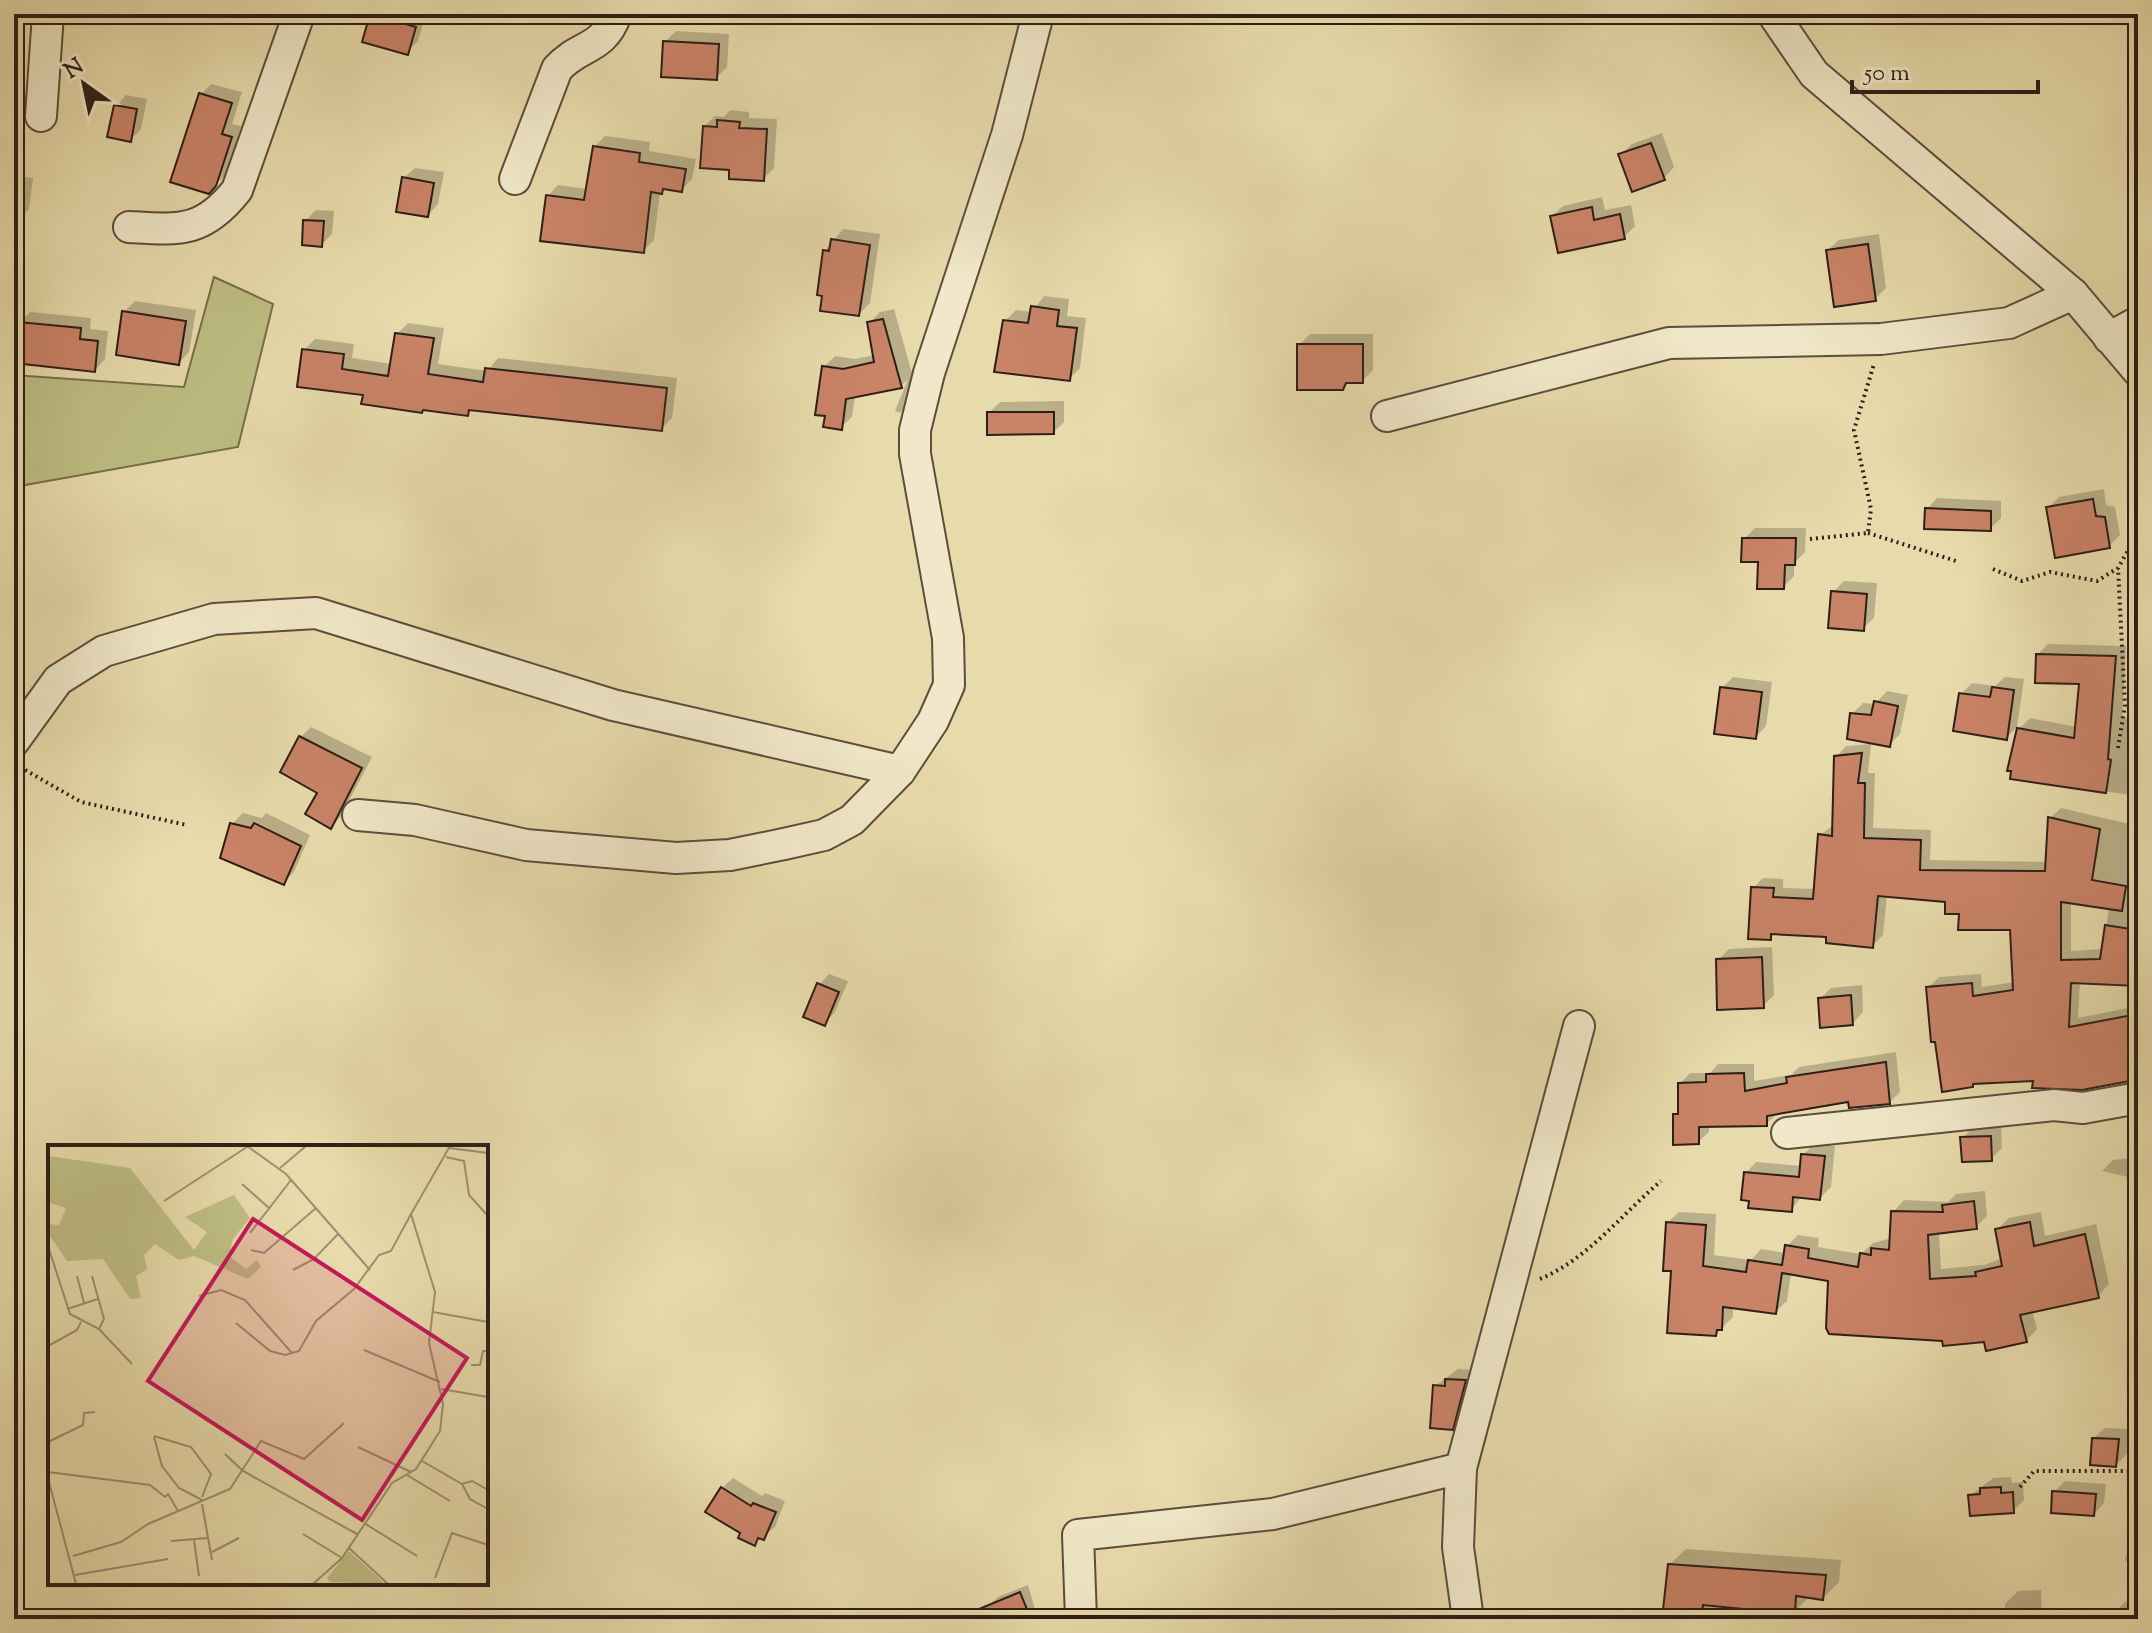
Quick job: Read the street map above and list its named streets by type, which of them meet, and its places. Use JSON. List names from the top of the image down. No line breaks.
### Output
{"scale_bar":"50 m","north":"top left"}
